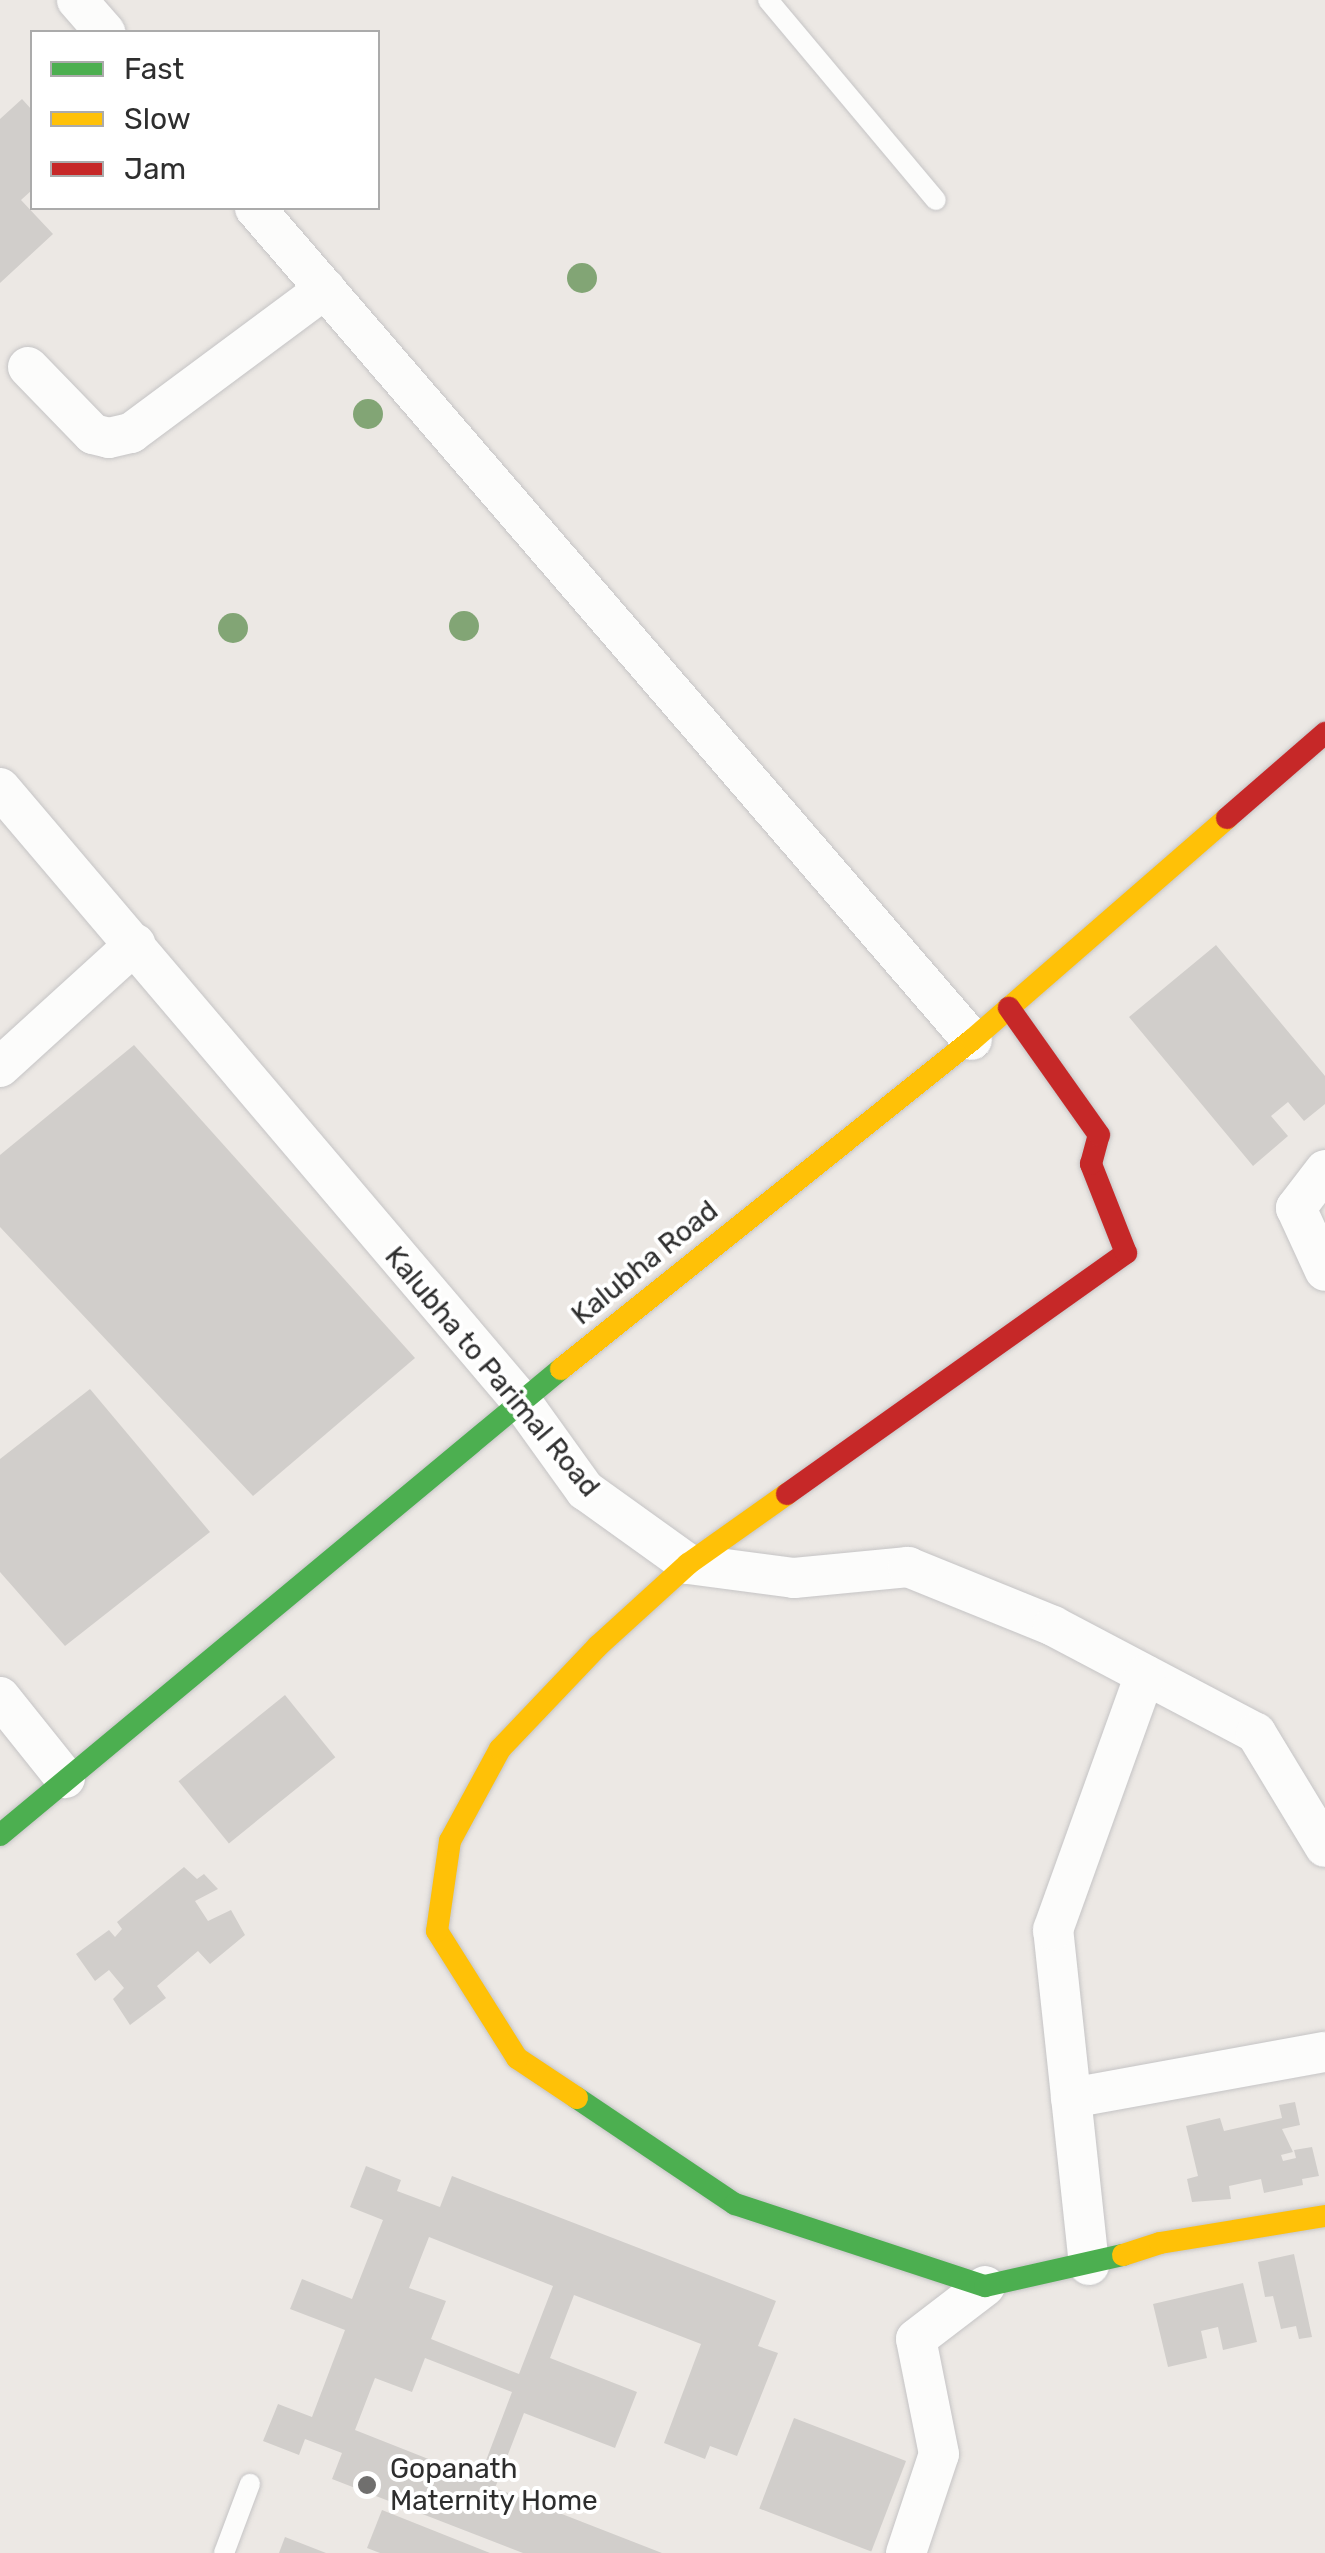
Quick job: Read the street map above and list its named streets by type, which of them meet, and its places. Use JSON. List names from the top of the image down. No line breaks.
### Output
{"streets":{"street":["Kalubha Road","Kalubha to Parimal Road"]},"crossings":[["Kalubha Road","Kalubha to Parimal Road"]],"places":["Gopanath Maternity Home"],"legend":["Fast","Slow","Jam"]}
